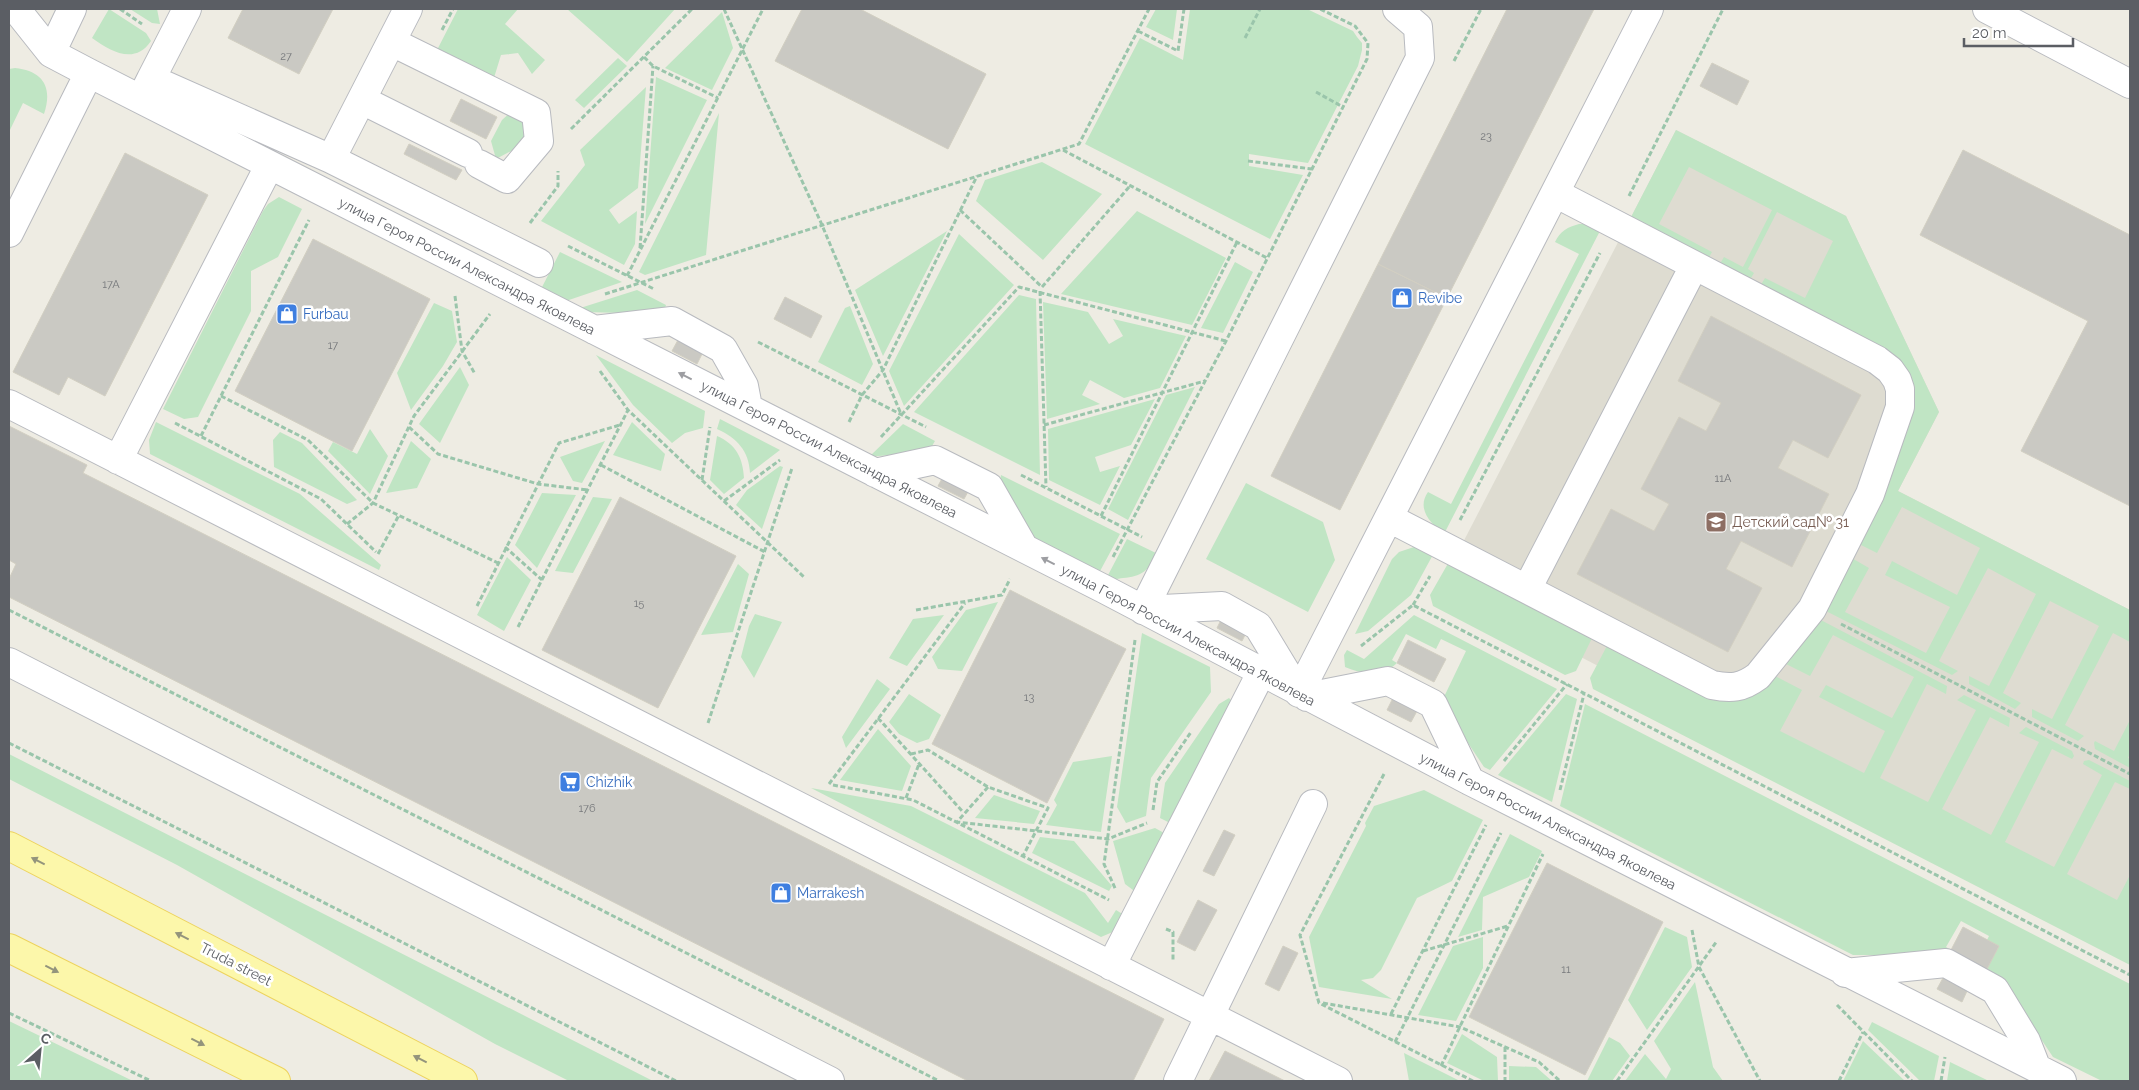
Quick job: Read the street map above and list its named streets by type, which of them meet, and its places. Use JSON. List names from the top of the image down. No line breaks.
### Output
{"streets":{"main road":["Truda street"],"street":["улица Героя России Александра Яковлева"]},"places":{"shop":["Revibe","Furbau","Marrakesh"],"school or university":["Детский сад№ 31"],"supermarket":["Chizhik"]},"house_numbers":["27","23","17А","17","11А","15","13","176","11"],"scale_bar":"20 m","north":"top right"}
